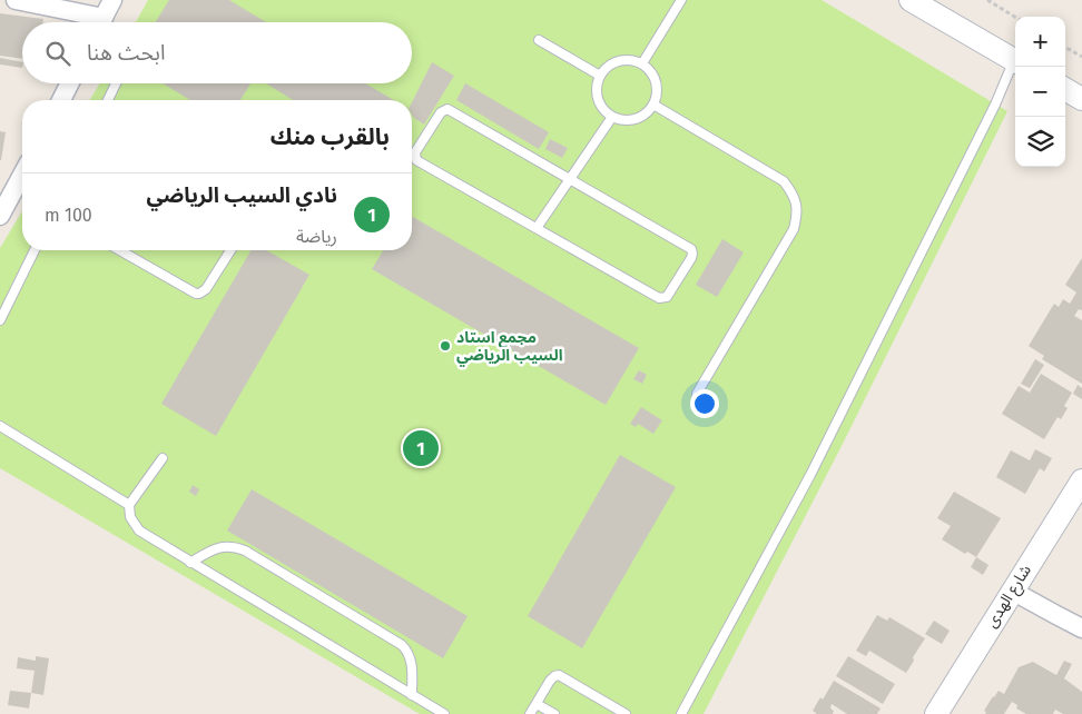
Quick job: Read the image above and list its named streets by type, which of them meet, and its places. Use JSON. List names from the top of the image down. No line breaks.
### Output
{"streets":{"street":["شارع الهدى"]},"places":["مجمع استاد السيب الرياضي"],"page":{"map_buttons":["+","−"],"search":"ابحث هنا","heading":"بالقرب منك","list":[{"mark":"1","name":"نادي السيب الرياضي","note":"رياضة","value":"100 m"}],"pins":"1"}}
